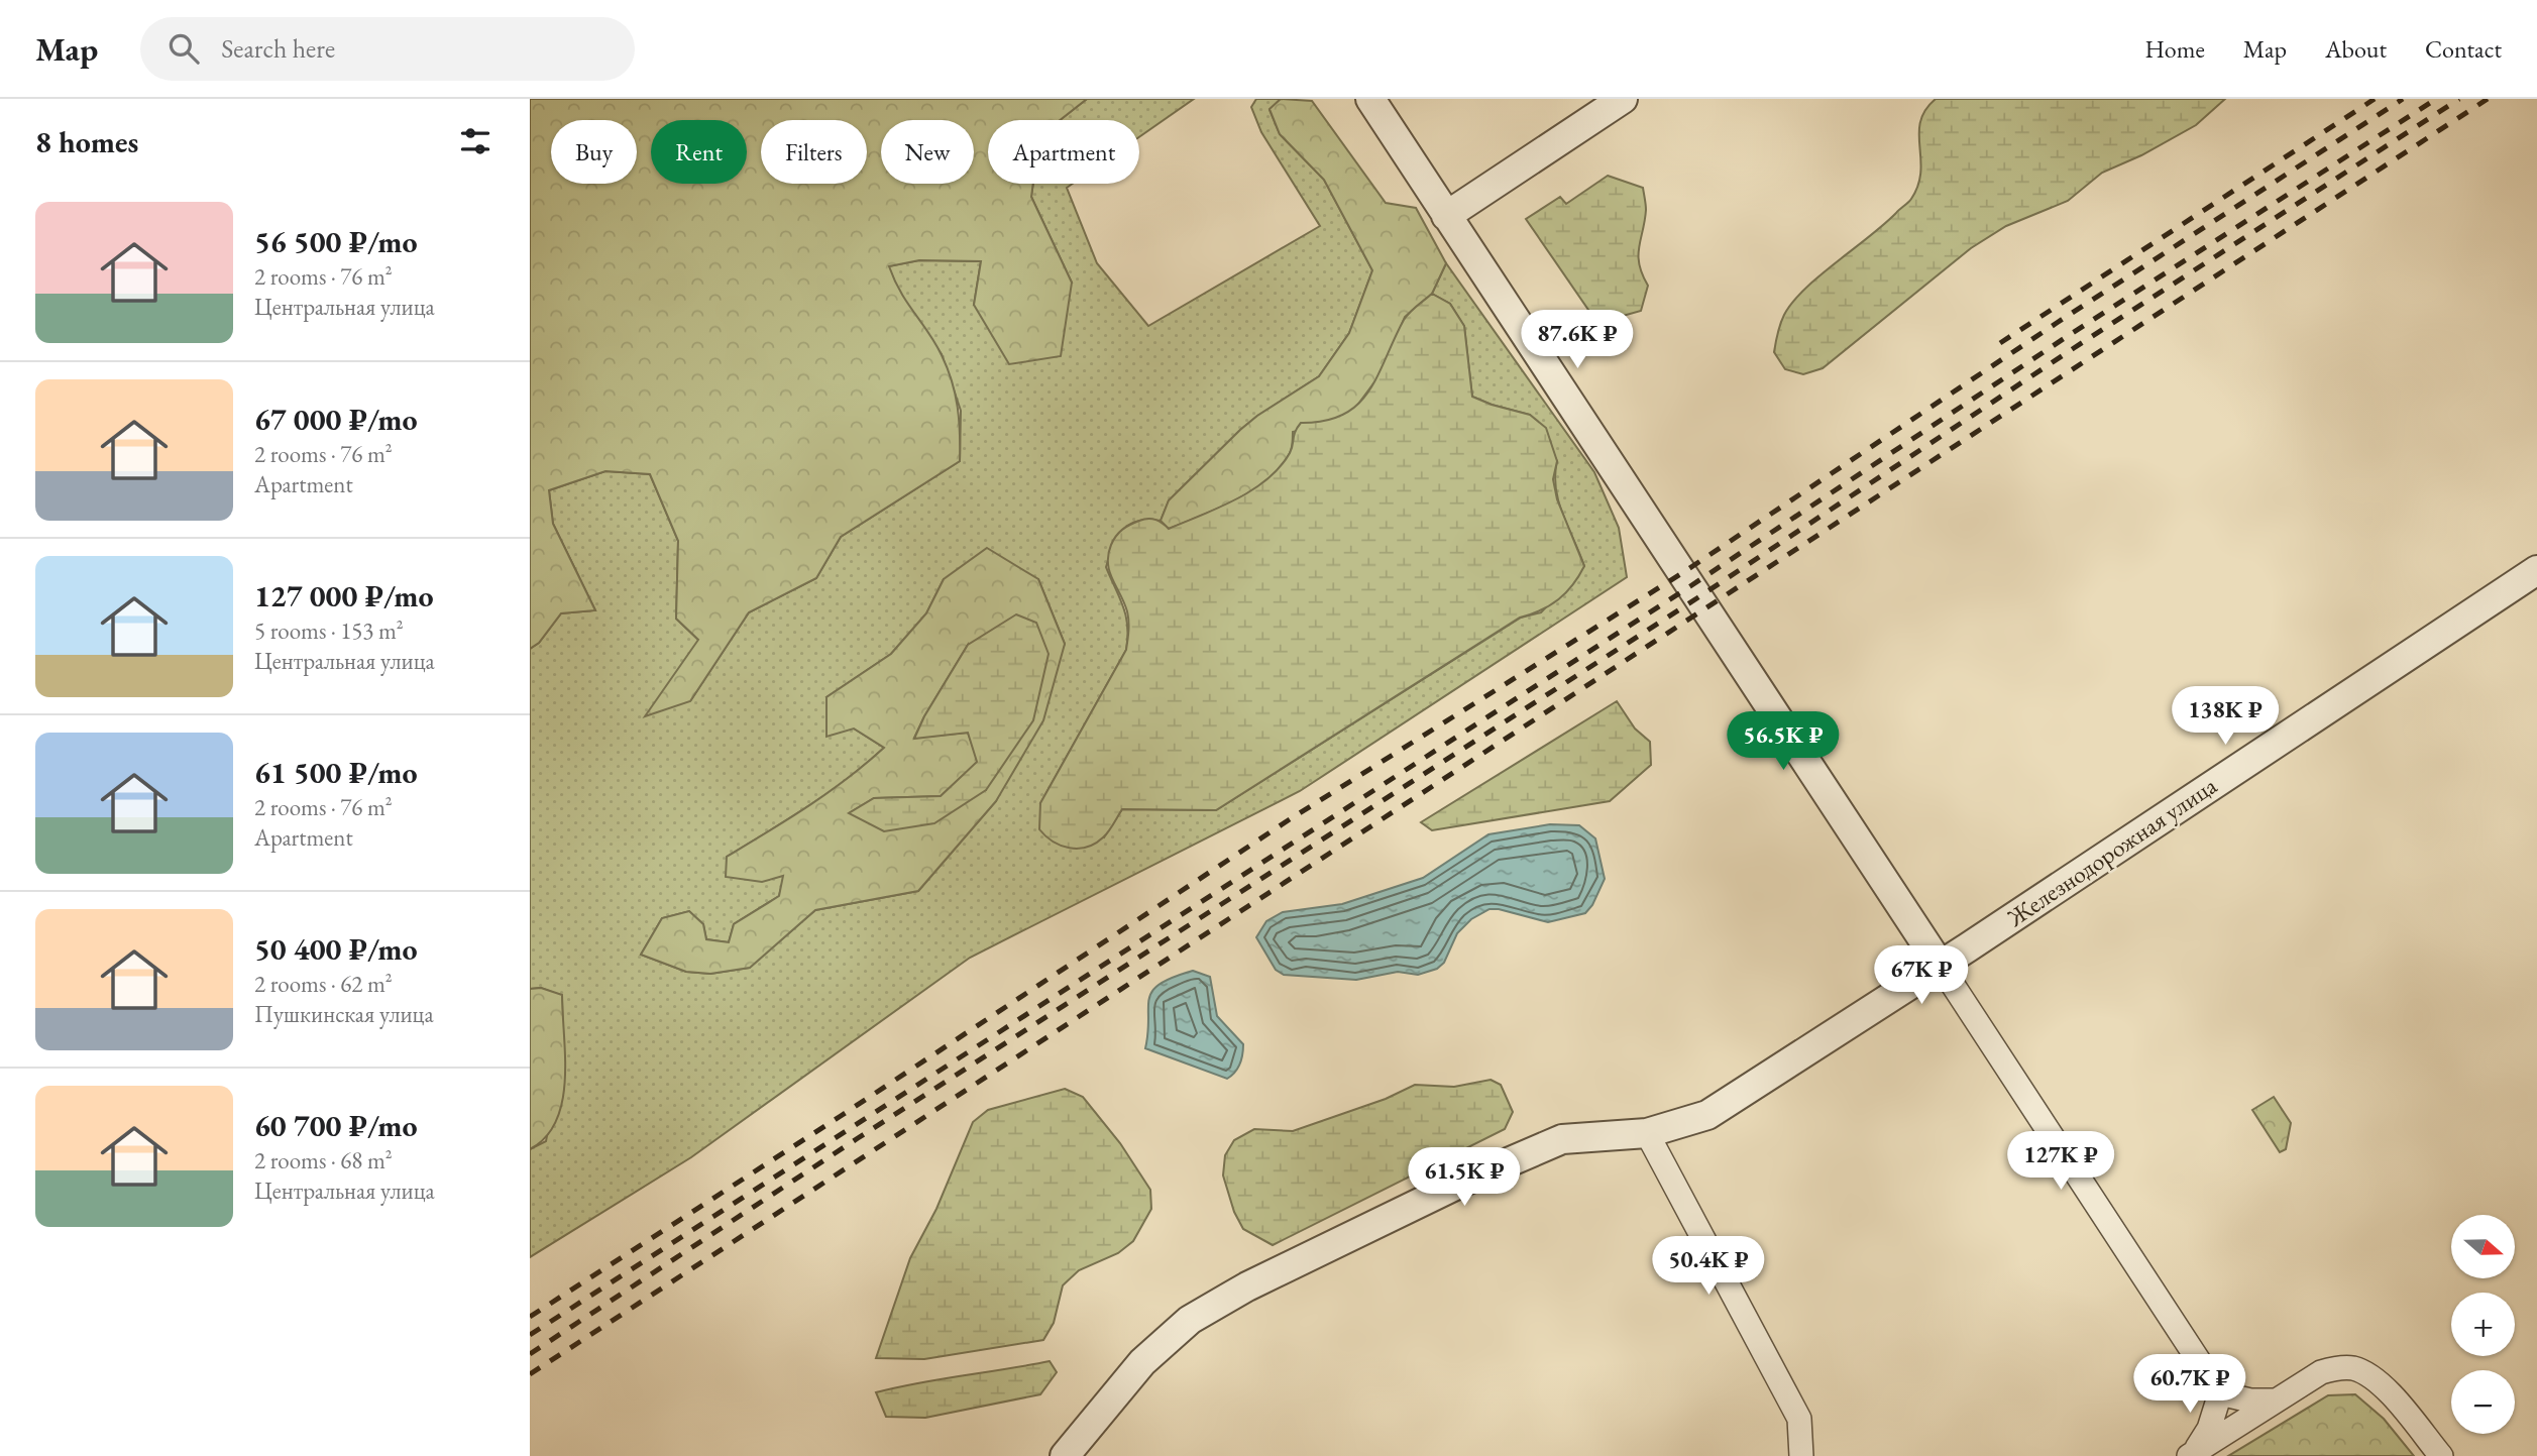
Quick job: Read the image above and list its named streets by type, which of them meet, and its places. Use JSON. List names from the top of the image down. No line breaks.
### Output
{"streets":{"street":["Железнодорожная улица"]},"north":"right","page":{"header":"Map","search":"Search here","nav":["Home","Map","About","Contact"],"heading":"8 homes","chip":["Buy","Rent","Filters","New","Apartment"],"list":[{"name":"56 500 ₽/mo","note":"2 rooms · 76 m² · Центральная улица"},{"name":"67 000 ₽/mo","note":"2 rooms · 76 m² · Apartment"},{"name":"127 000 ₽/mo","note":"5 rooms · 153 m² · Центральная улица"},{"name":"61 500 ₽/mo","note":"2 rooms · 76 m² · Apartment"},{"name":"50 400 ₽/mo","note":"2 rooms · 62 m² · Пушкинская улица"},{"name":"60 700 ₽/mo","note":"2 rooms · 68 m² · Центральная улица"}],"price":["87.6K ₽","138K ₽","56.5K ₽","67K ₽","127K ₽","61.5K ₽","50.4K ₽","60.7K ₽"],"map_buttons":["+","−"]}}
